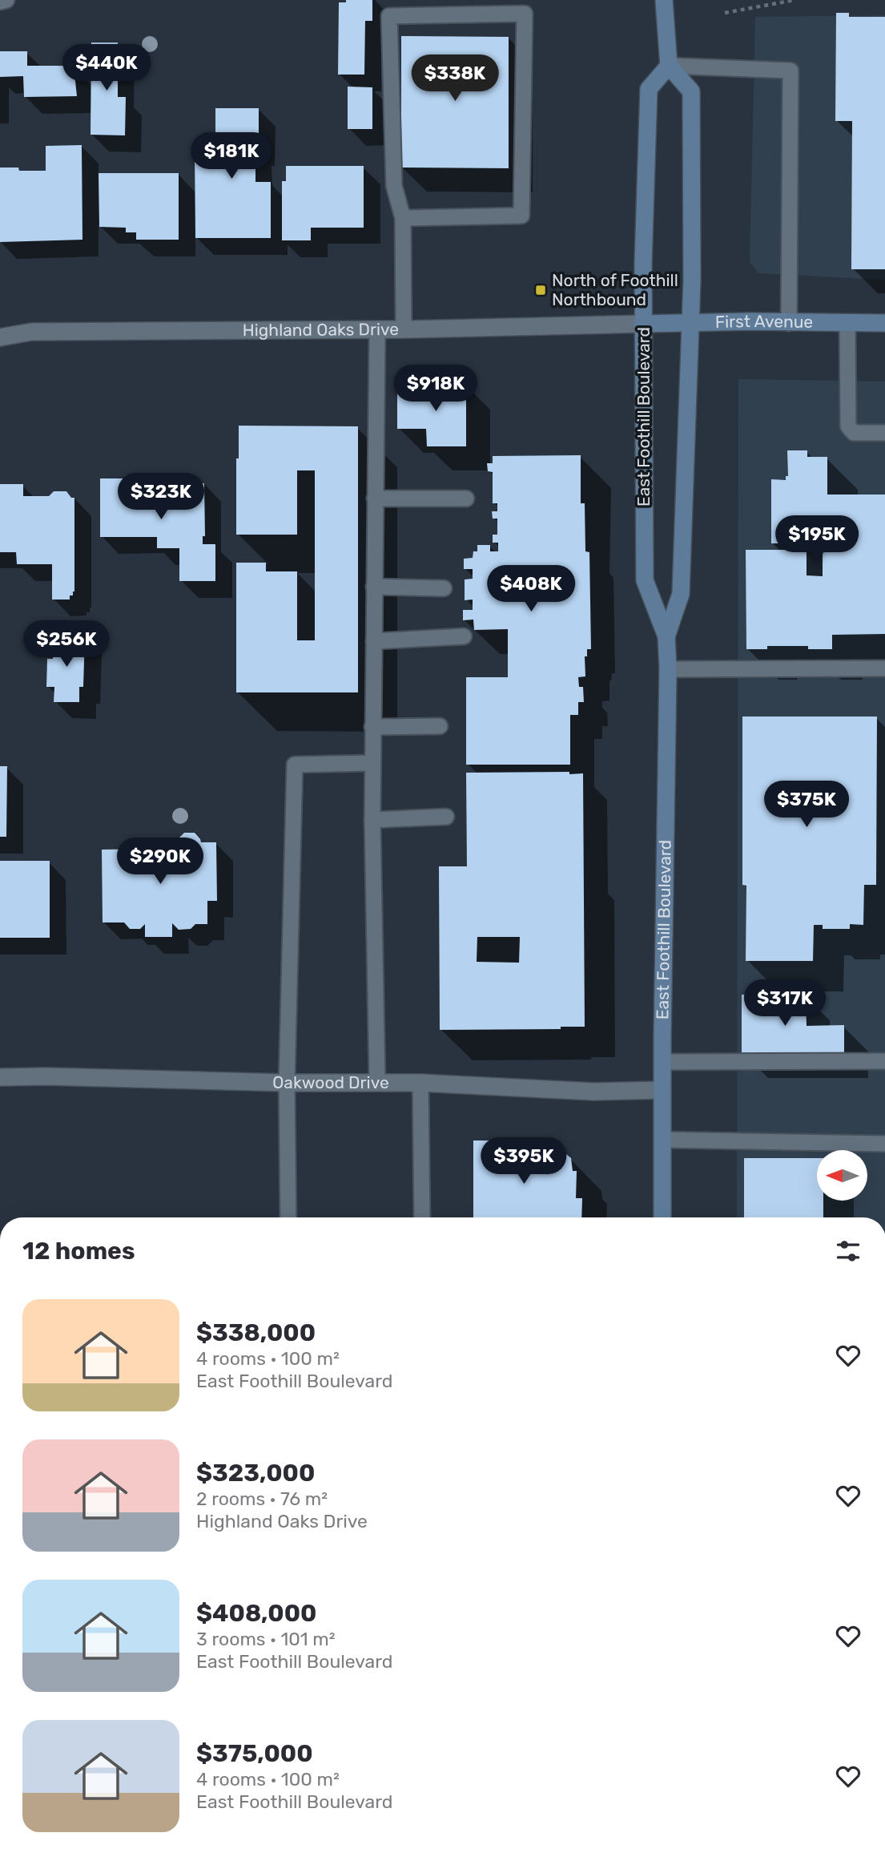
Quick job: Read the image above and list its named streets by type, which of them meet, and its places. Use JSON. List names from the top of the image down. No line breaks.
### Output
{"streets":{"main road":["First Avenue","East Foothill Boulevard"],"street":["Highland Oaks Drive","Oakwood Drive"]},"crossings":[["First Avenue","Highland Oaks Drive"],["First Avenue","East Foothill Boulevard"],["Highland Oaks Drive","East Foothill Boulevard"],["East Foothill Boulevard","Oakwood Drive"]],"places":{"transit":["North of Foothill Northbound"]},"north":"left","page":{"price":["$440K","$338K","$181K","$918K","$323K","$195K","$408K","$256K","$375K","$290K","$317K","$395K"],"heading":"12 homes","list":[{"name":"$338,000","note":"4 rooms · 100 m² · East Foothill Boulevard"},{"name":"$323,000","note":"2 rooms · 76 m² · Highland Oaks Drive"},{"name":"$408,000","note":"3 rooms · 101 m² · East Foothill Boulevard"},{"name":"$375,000","note":"4 rooms · 100 m² · East Foothill Boulevard"}]}}
